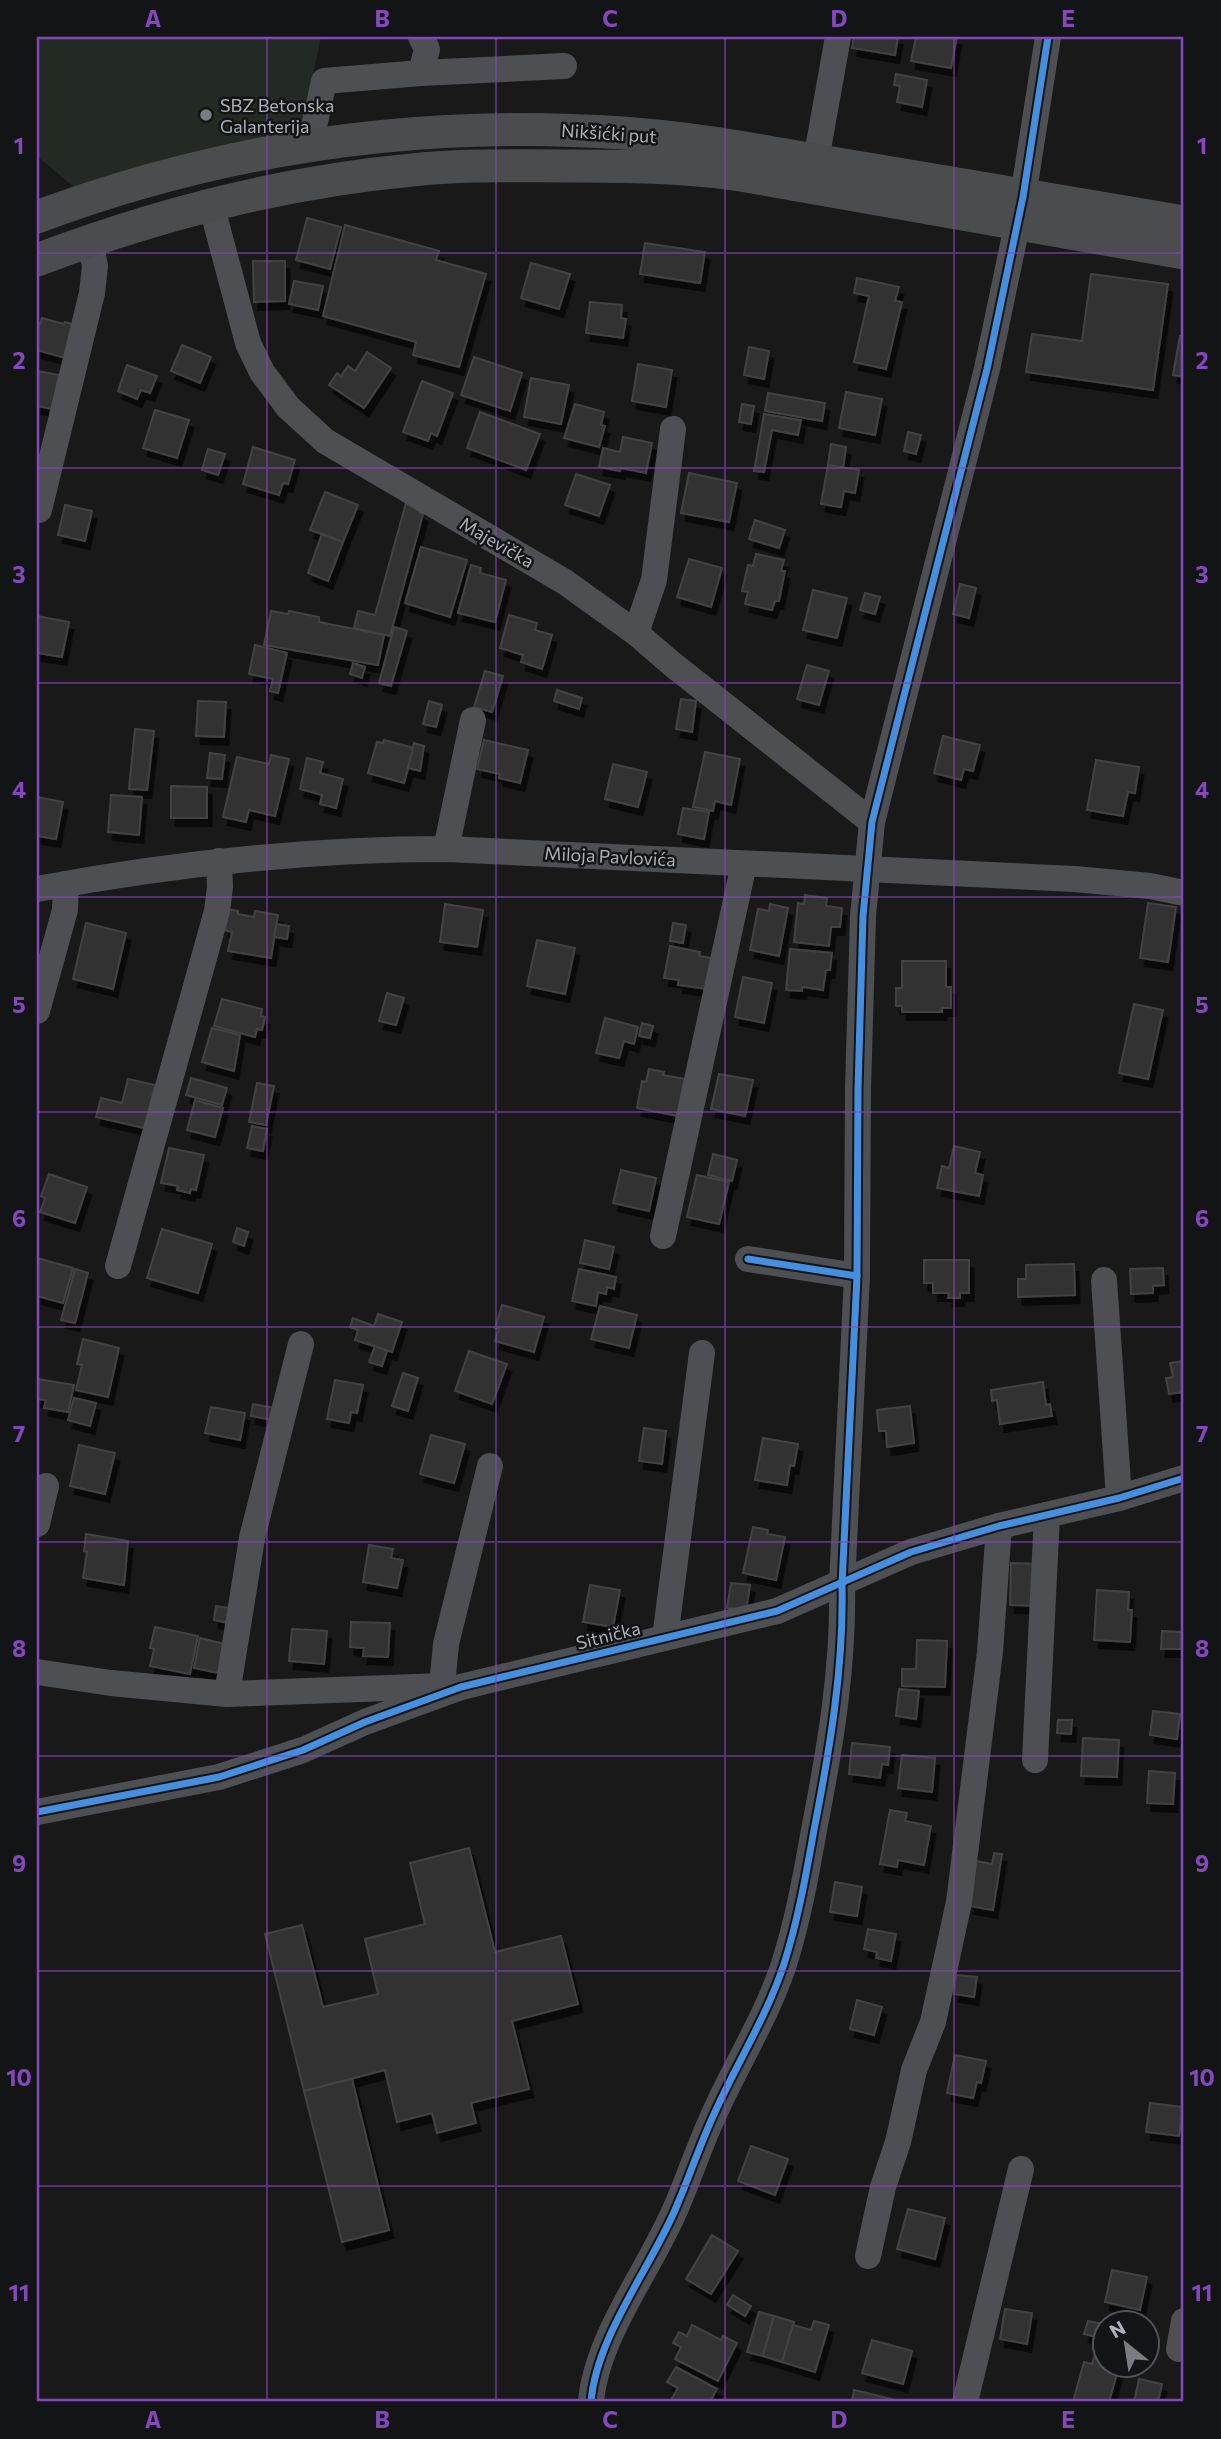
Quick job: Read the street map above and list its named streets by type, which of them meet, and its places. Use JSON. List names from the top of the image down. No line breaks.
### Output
{"streets":{"main road":["Nikšićki put"],"street":["Majevička","Miloja Pavlovića","Sitnička"]},"places":["SBZ Betonska Galanterija"],"north":"top left","grid":{"columns":["A","B","C","D","E"],"rows":["1","2","3","4","5","6","7","8","9","10","11"]}}
